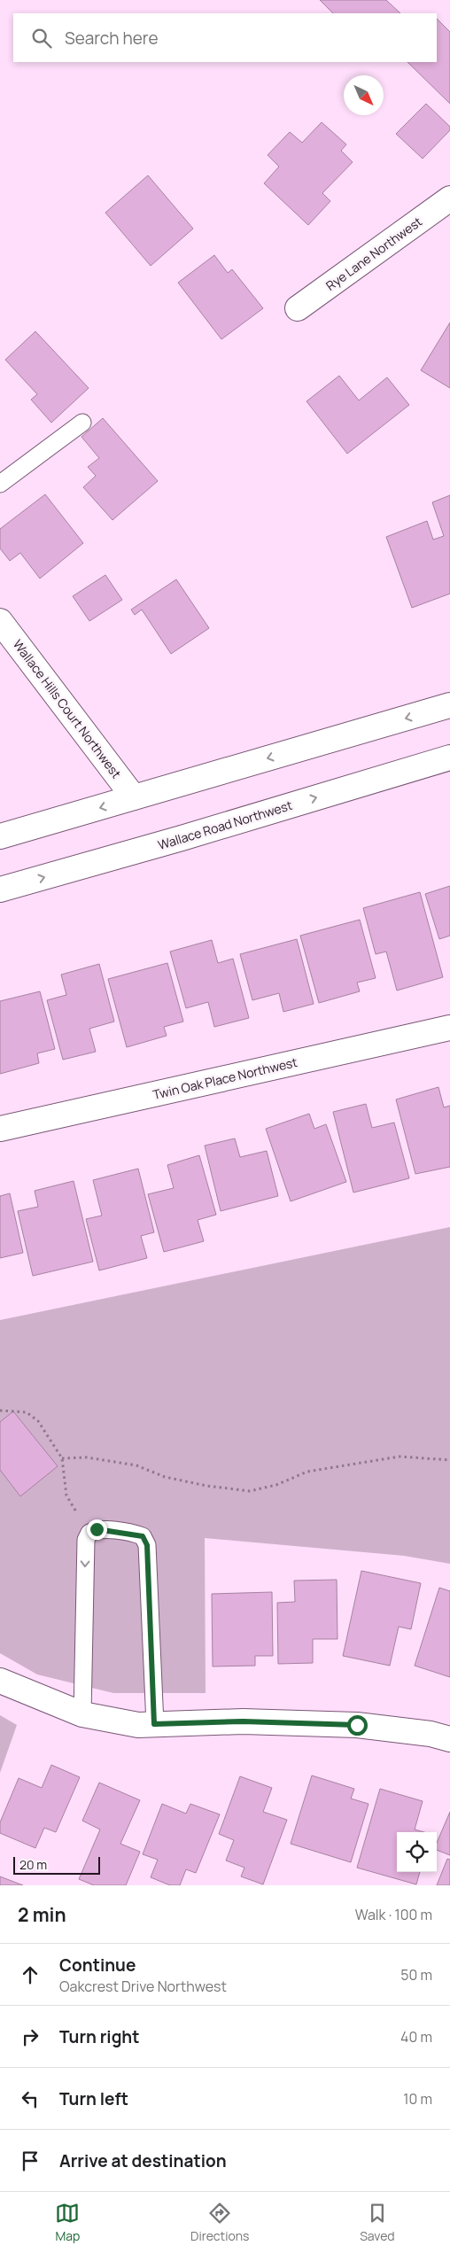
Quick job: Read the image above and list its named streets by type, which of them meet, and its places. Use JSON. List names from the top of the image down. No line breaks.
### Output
{"streets":{"street":["Rye Lane Northwest","Wallace Hills Court Northwest","Wallace Road Northwest","Twin Oak Place Northwest"]},"scale_bar":"20 m","north":"bottom right","page":{"search":"Search here","scale":"20 m","heading":["2 min","Walk · 100 m"],"list":[["Continue","Oakcrest Drive Northwest","50 m"],["Turn right","40 m"],["Turn left","10 m"],"Arrive at destination"],"nav":["Map","Directions","Saved"]}}
